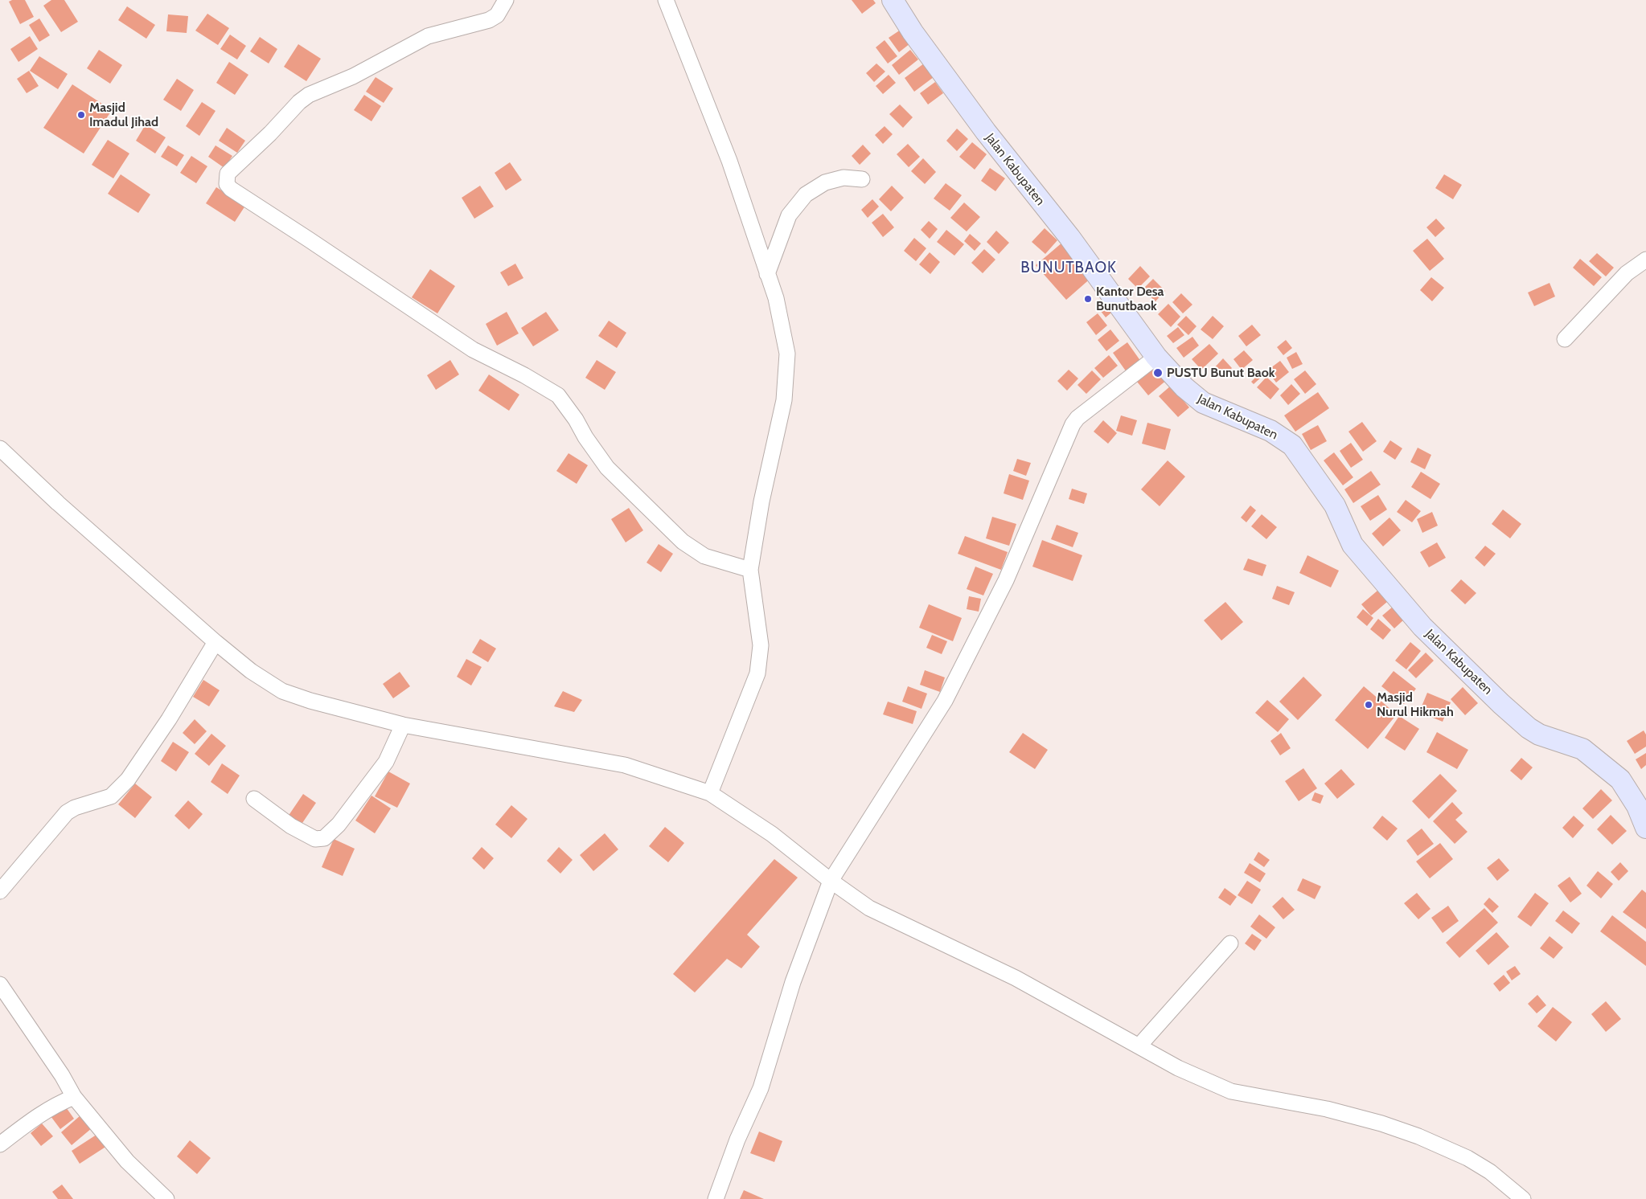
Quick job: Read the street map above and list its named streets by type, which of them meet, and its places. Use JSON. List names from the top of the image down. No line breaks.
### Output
{"streets":{"street":["Jalan Kabupaten"]},"districts":["BUNUTBAOK"],"places":["Masjid Imadul Jihad","Kantor Desa Bunutbaok","PUSTU Bunut Baok","Masjid Nurul Hikmah"]}
